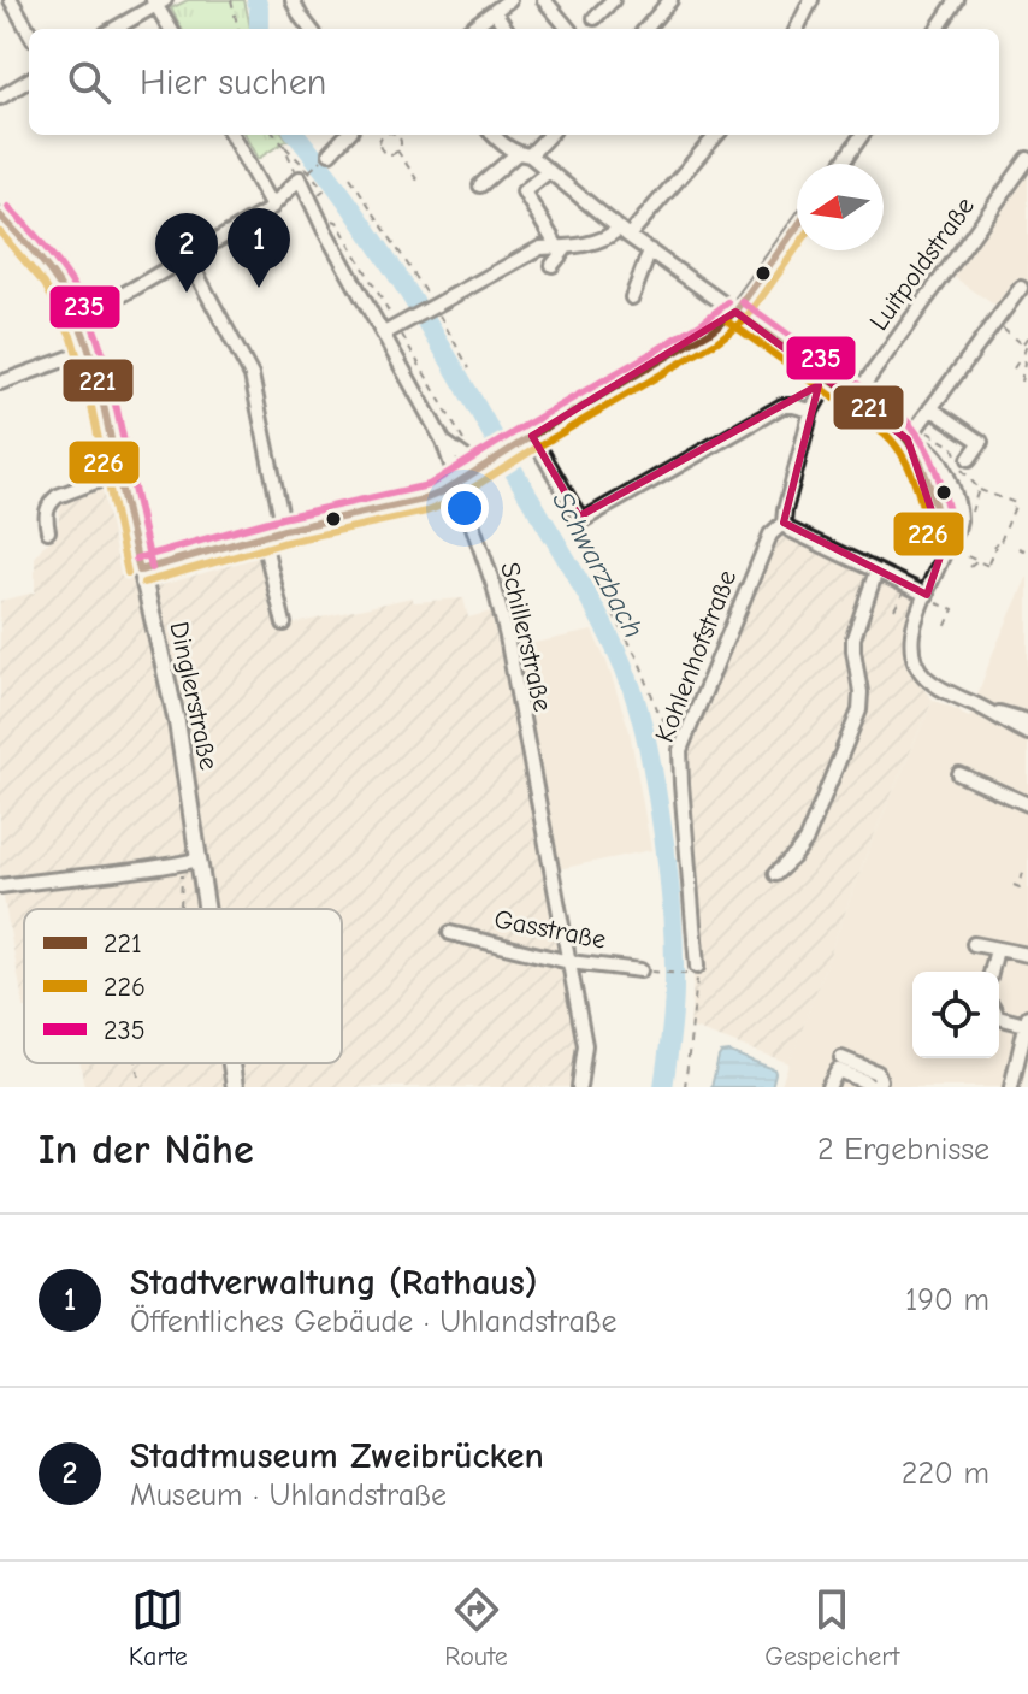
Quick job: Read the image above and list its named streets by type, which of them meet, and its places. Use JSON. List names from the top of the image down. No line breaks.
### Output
{"streets":{"main road":["Dinglerstraße"],"street":["Luitpoldstraße","Schillerstraße","Kohlenhofstraße","Gasstraße"]},"crossings":[["Schillerstraße","Gasstraße"]],"water":["Schwarzbach"],"lines":["transit line 235","transit line 221","transit line 226"],"legend":["221","226","235"],"north":"left","page":{"search":"Hier suchen","pins":["1","2"],"heading":["In der Nähe","2 Ergebnisse"],"list":[{"mark":"1","name":"Stadtverwaltung (Rathaus)","note":"Öffentliches Gebäude · Uhlandstraße","value":"190 m"},{"mark":"2","name":"Stadtmuseum Zweibrücken","note":"Museum · Uhlandstraße","value":"220 m"}],"nav":["Karte","Route","Gespeichert"]}}
